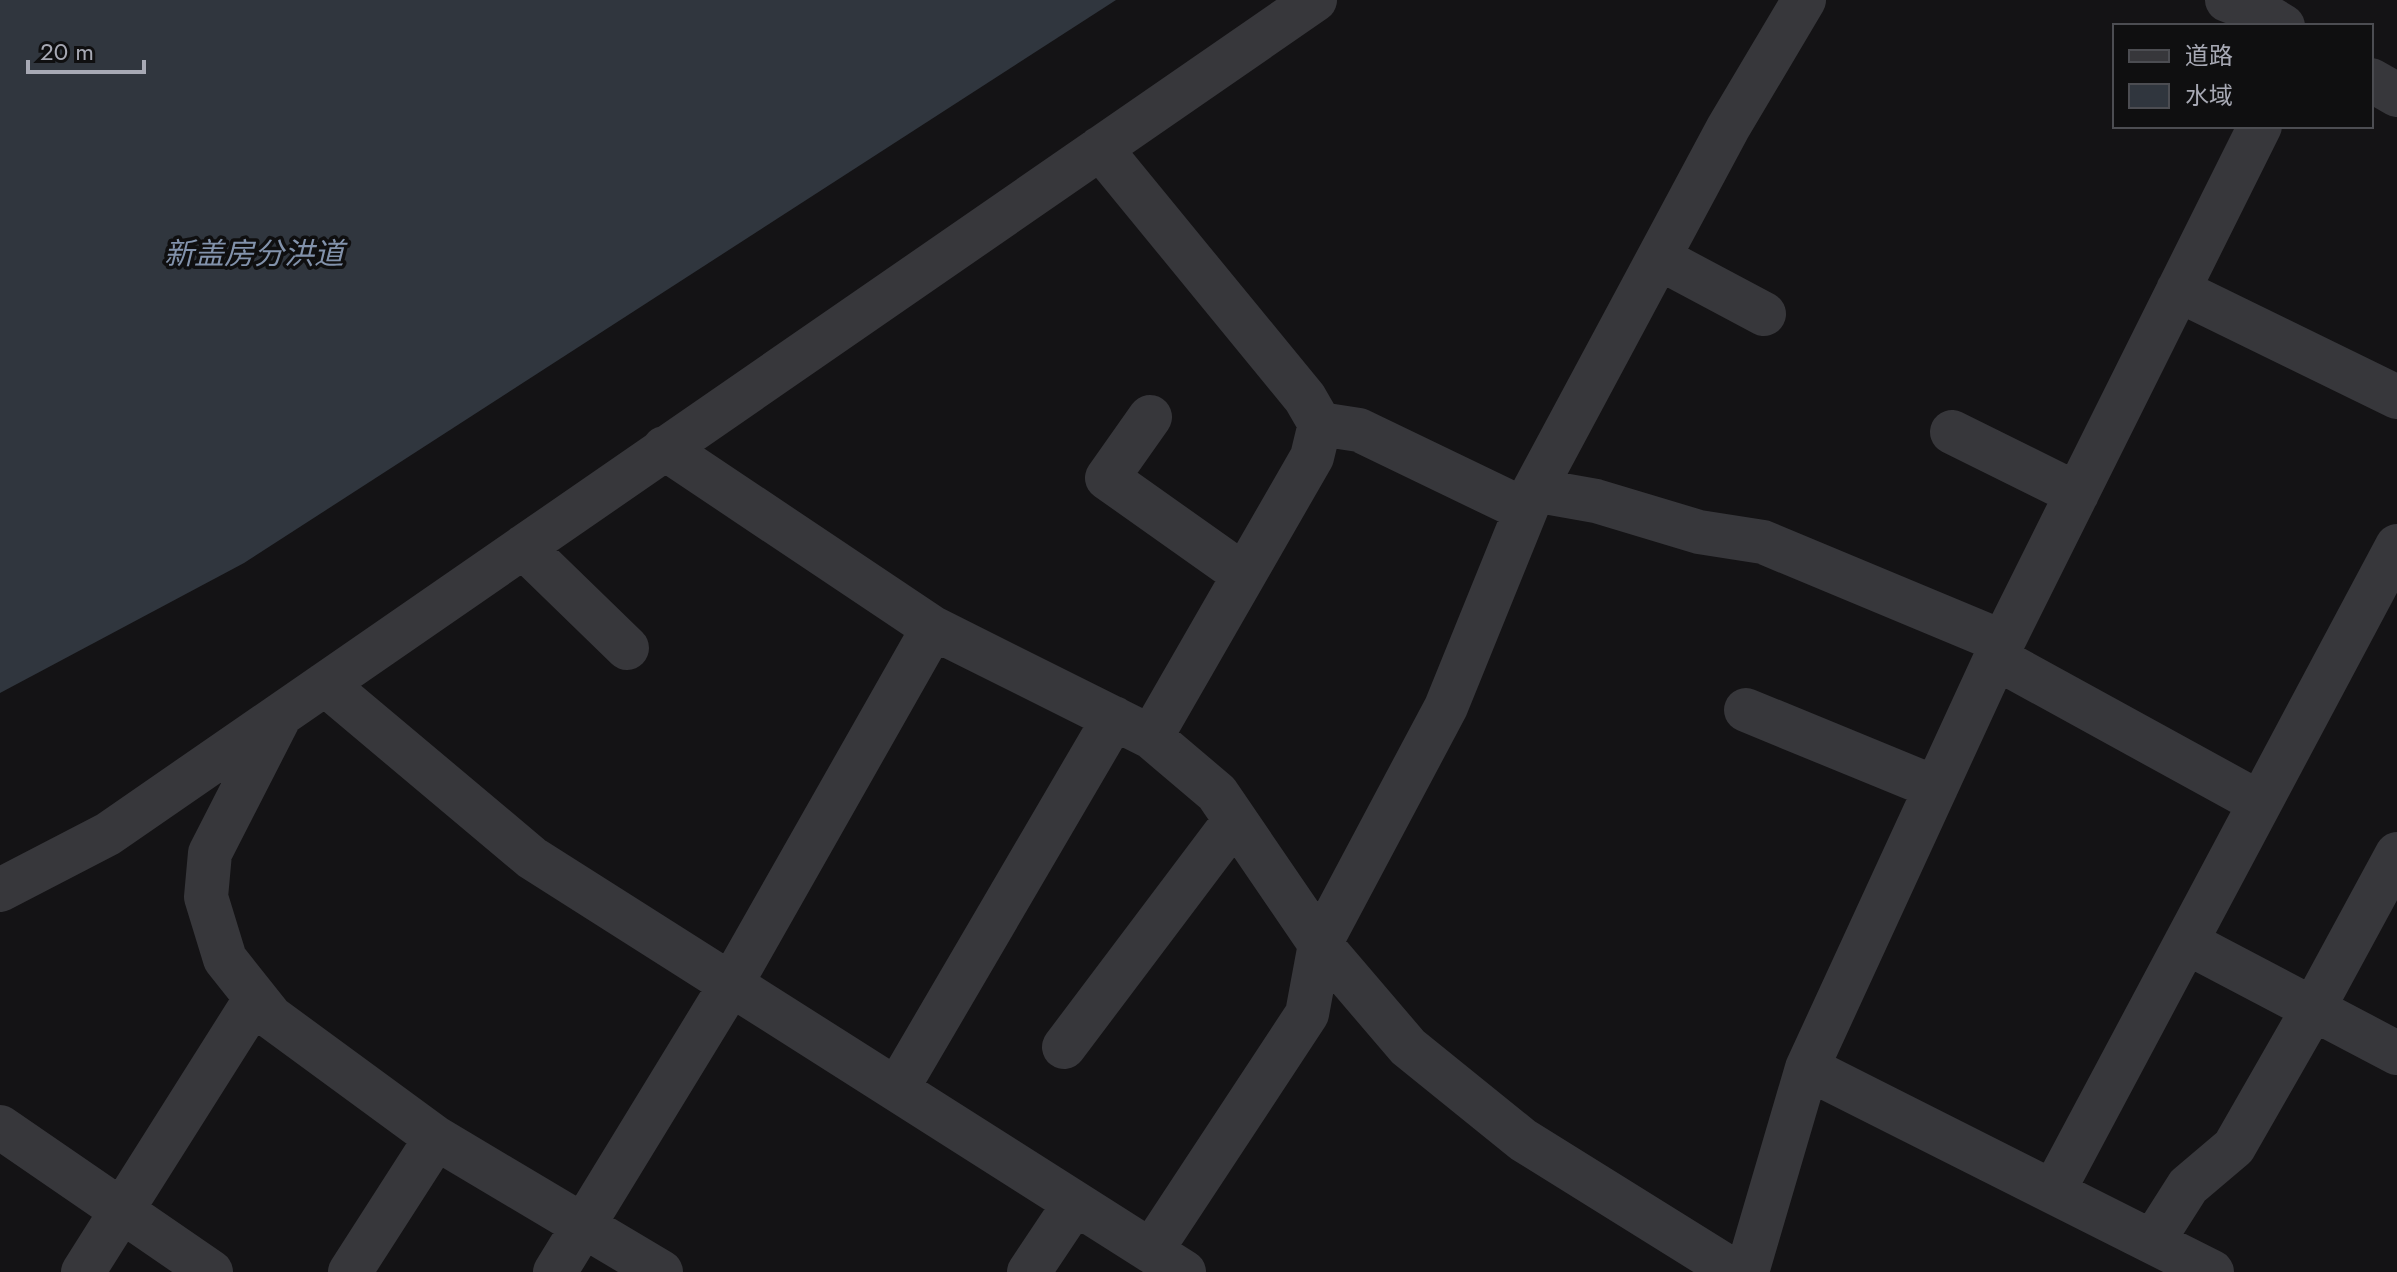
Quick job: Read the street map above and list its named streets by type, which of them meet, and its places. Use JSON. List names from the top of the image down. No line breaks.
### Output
{"water":["新盖房分洪道"],"legend":["道路","水域"],"scale_bar":"20 m"}
